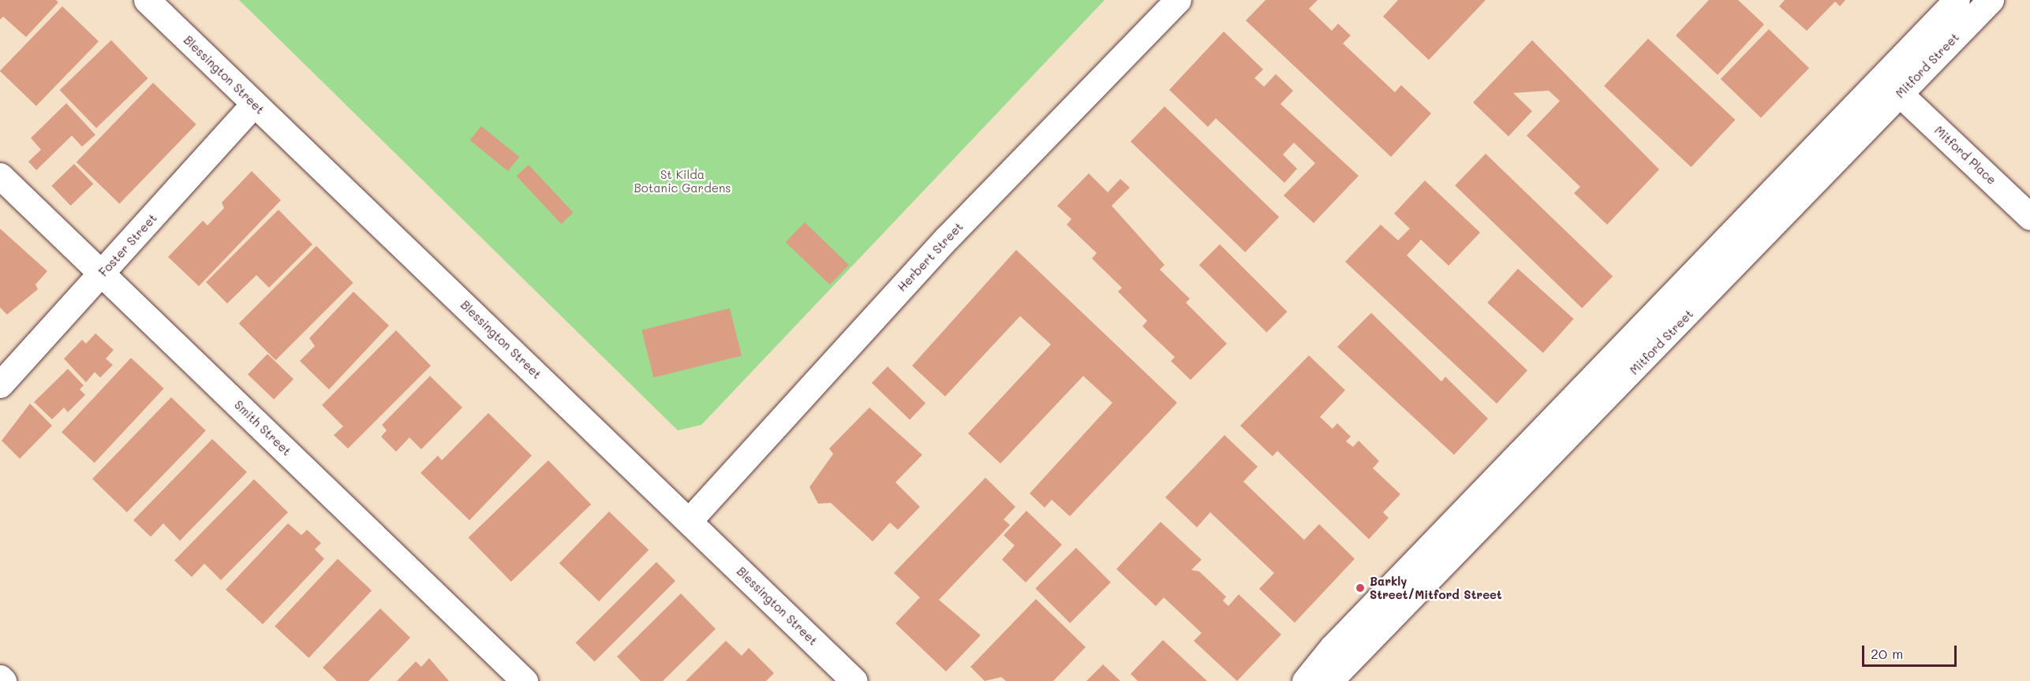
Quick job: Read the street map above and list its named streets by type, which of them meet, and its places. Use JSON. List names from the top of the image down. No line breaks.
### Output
{"streets":{"street":["Mitford Street","Blessington Street","Mitford Place","Foster Street","Herbert Street","Smith Street"]},"crossings":[["Mitford Street","Mitford Place"],["Blessington Street","Foster Street"],["Blessington Street","Herbert Street"],["Foster Street","Smith Street"]],"parks":["St Kilda Botanic Gardens"],"places":["Barkly Street/Mitford Street"],"scale_bar":"20 m"}
